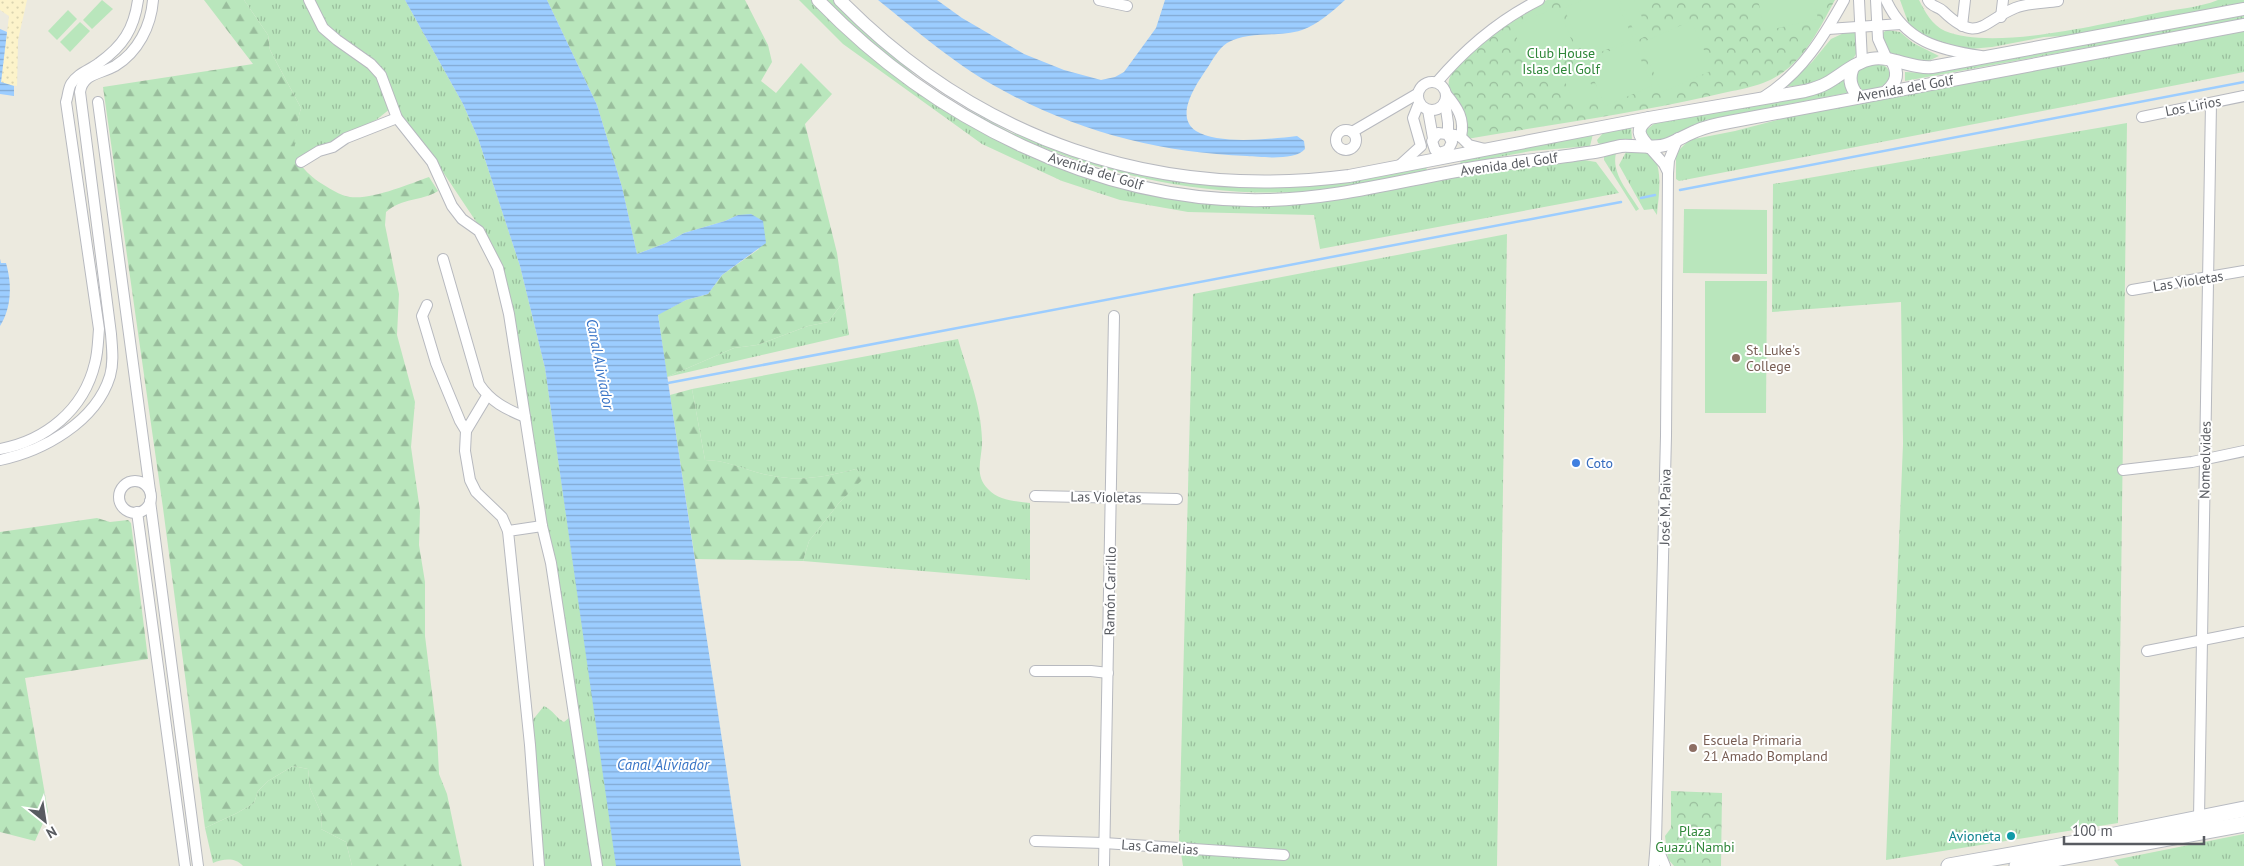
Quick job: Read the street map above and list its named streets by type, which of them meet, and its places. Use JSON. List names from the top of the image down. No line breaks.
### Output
{"streets":{"street":["Avenida del Golf","Los Lirios","Las Violetas","Nomeolvides","José M. Paiva","Ramón Carrillo","Las Camelias"]},"crossings":[["Avenida del Golf","José M. Paiva"],["Los Lirios","Nomeolvides"],["Las Violetas","Nomeolvides"],["Las Violetas","Ramón Carrillo"],["Ramón Carrillo","Las Camelias"]],"water":["Canal Aliviador"],"parks":["Club House Islas del Golf","Plaza Guazú Nambi"],"places":["St. Luke's College","Coto","Escuela Primaria 21 Amado Bompland","Avioneta"],"scale_bar":"100 m","north":"bottom right"}
